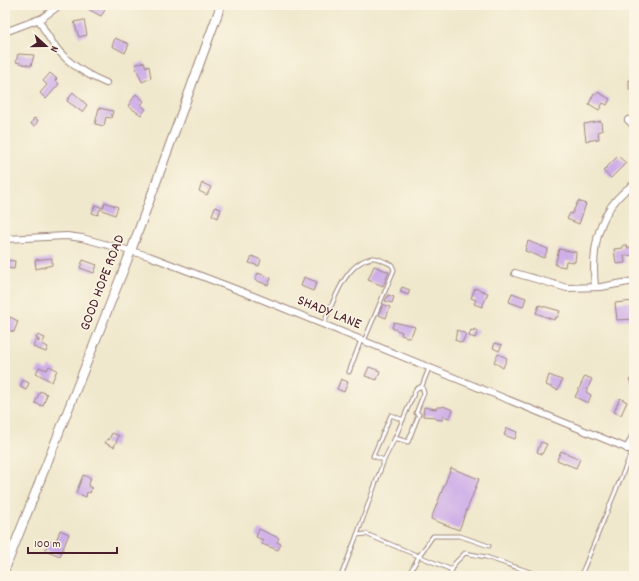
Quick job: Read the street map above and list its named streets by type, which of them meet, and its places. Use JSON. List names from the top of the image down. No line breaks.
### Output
{"streets":{"main road":["GOOD HOPE ROAD"],"street":["SHADY LANE"]},"crossings":[["GOOD HOPE ROAD","SHADY LANE"]],"scale_bar":"100 m","north":"right"}
